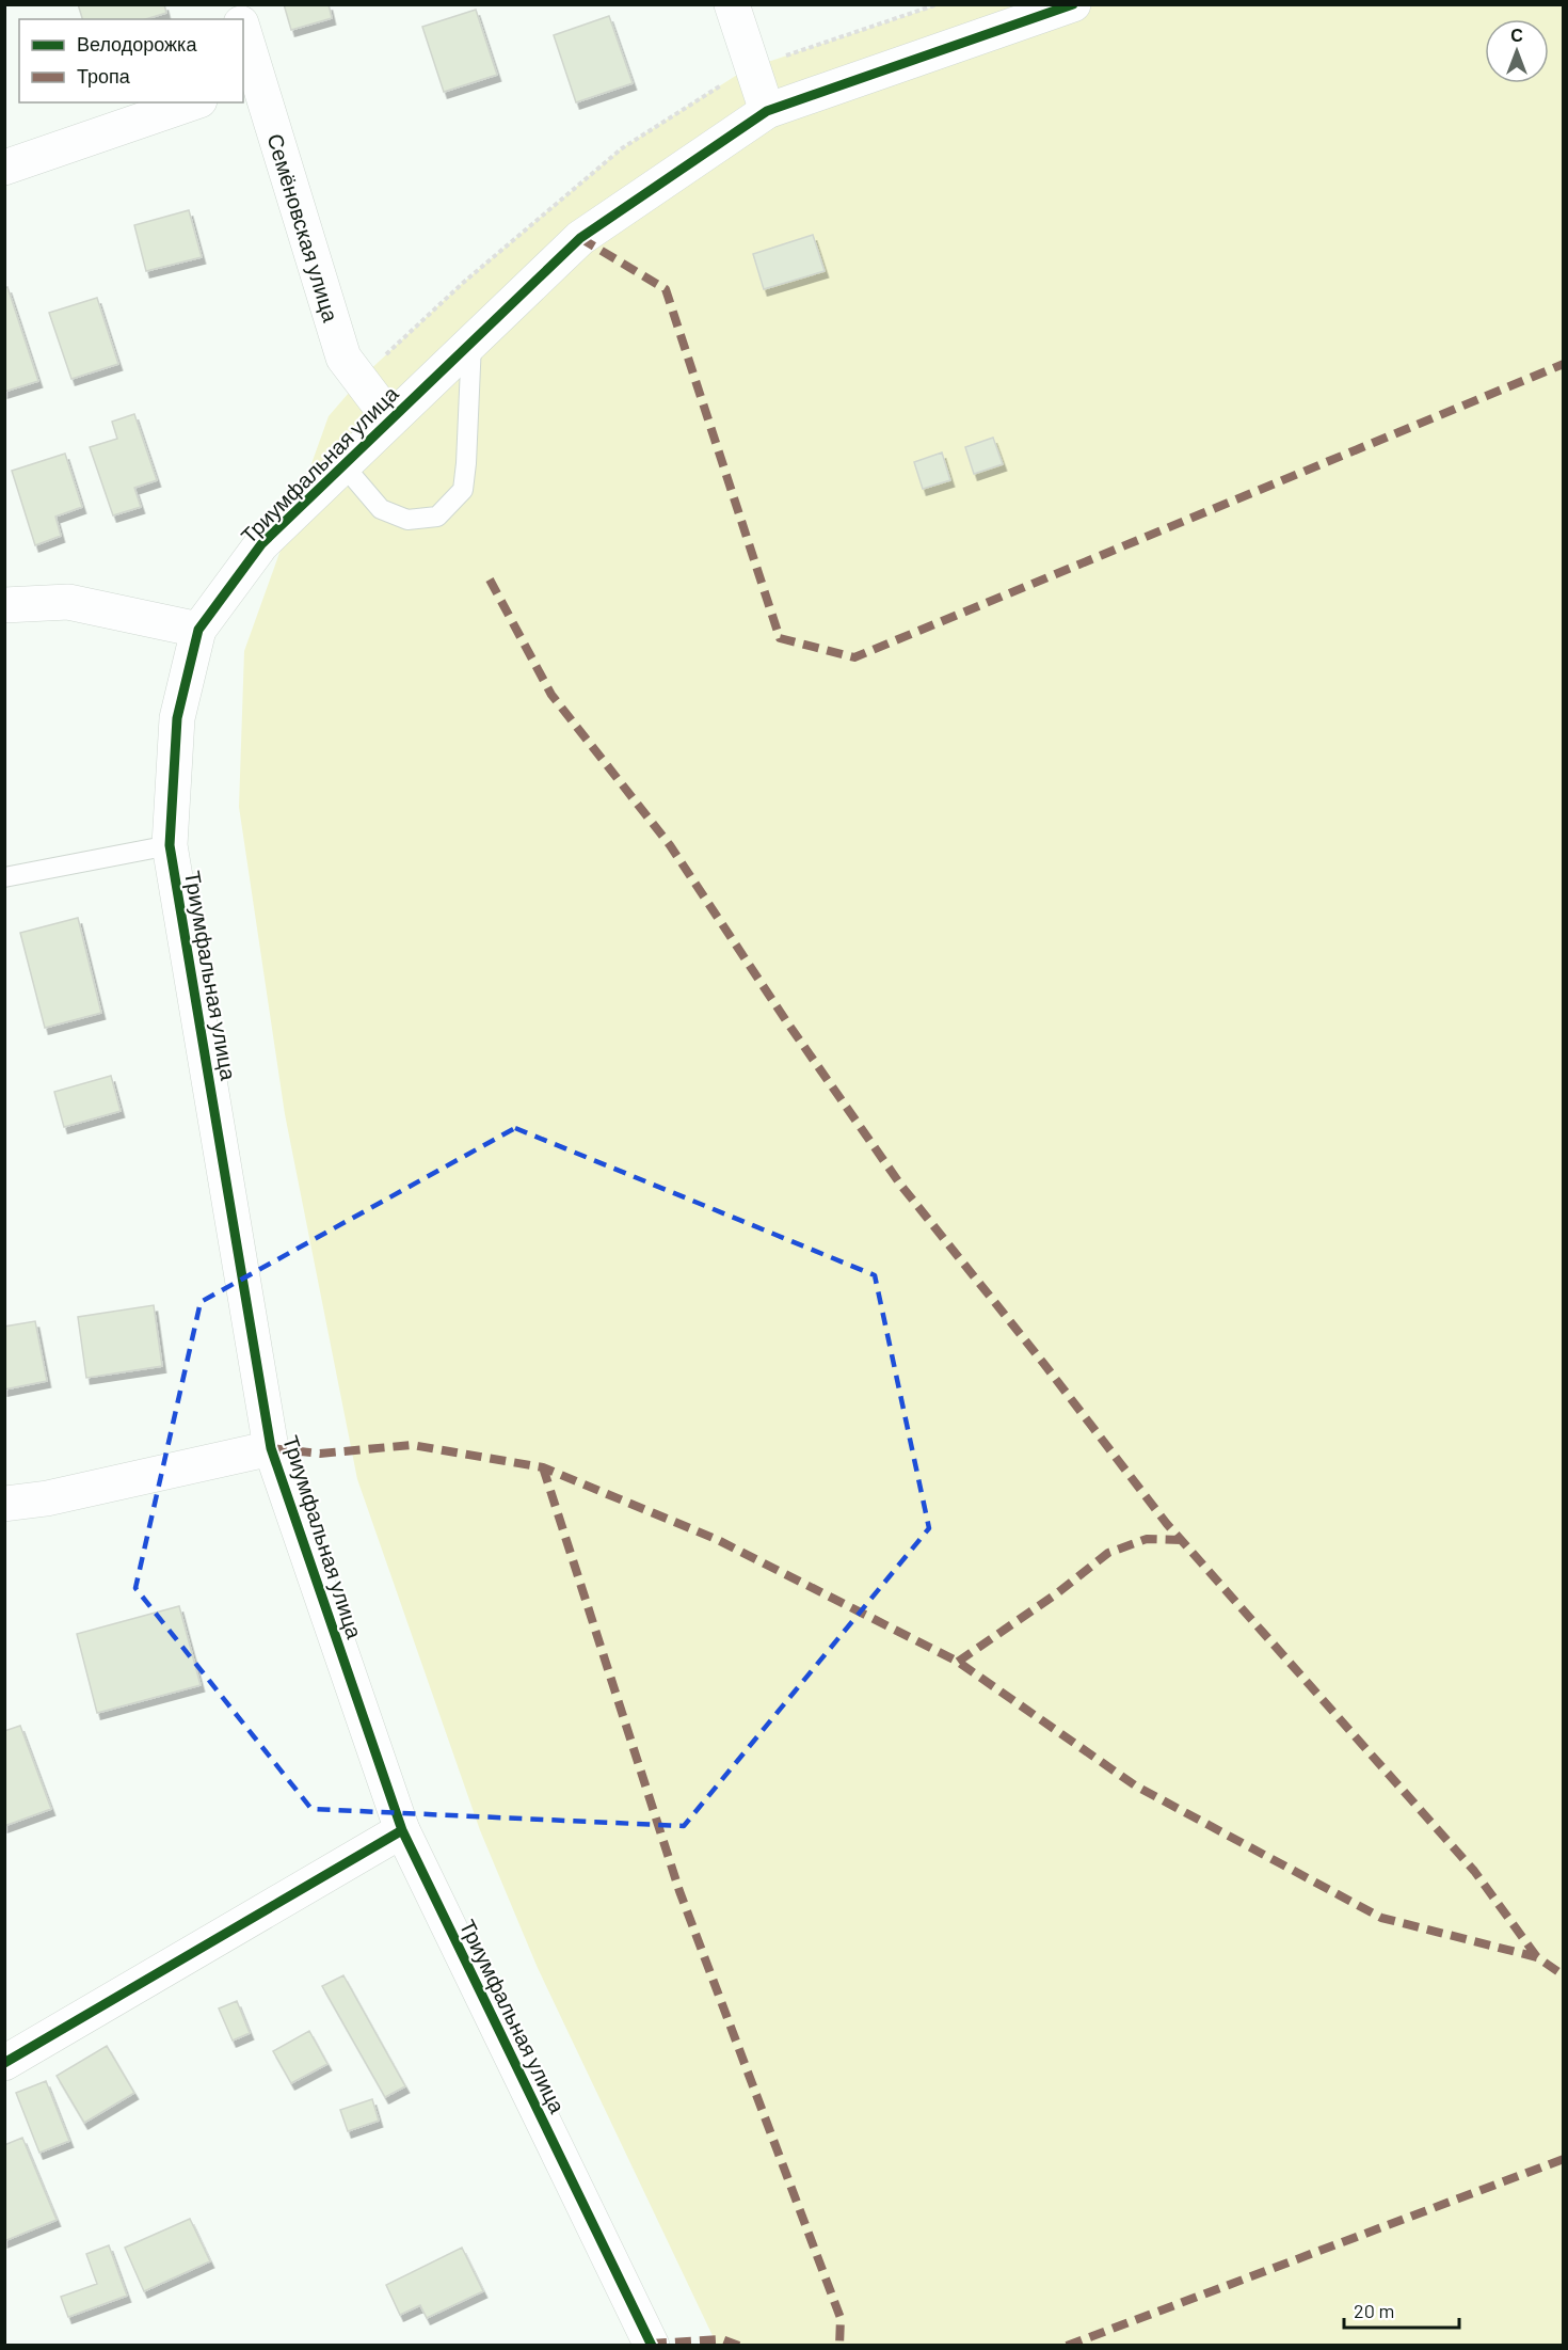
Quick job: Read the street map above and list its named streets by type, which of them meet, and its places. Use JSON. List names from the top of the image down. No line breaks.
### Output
{"streets":{"street":["Семёновская улица","Триумфальная улица"]},"crossings":[["Семёновская улица","Триумфальная улица"]],"legend":["Велодорожка","Тропа"],"scale_bar":"20 m","north":"top"}
